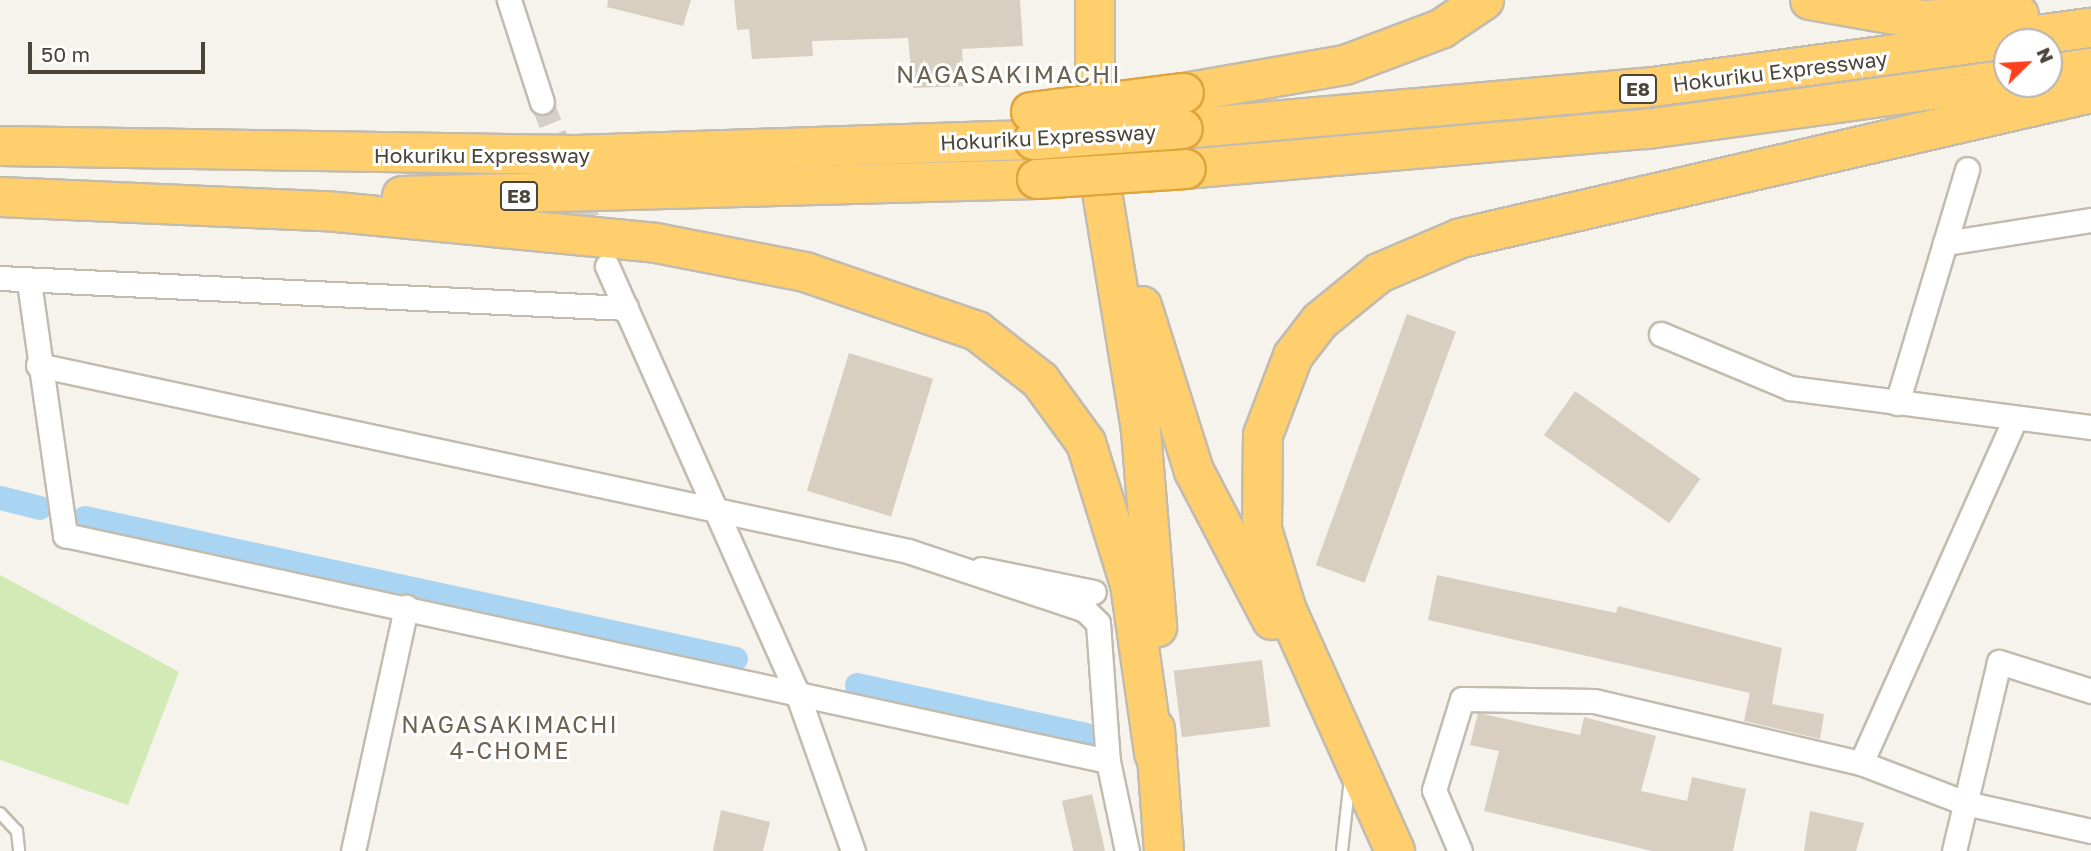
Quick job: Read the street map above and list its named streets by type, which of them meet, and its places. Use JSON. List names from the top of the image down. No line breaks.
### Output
{"streets":{"highway":["Hokuriku Expressway","E8"]},"districts":["NAGASAKIMACHI","NAGASAKIMACHI 4-CHOME"],"scale_bar":"50 m","north":"top right"}
